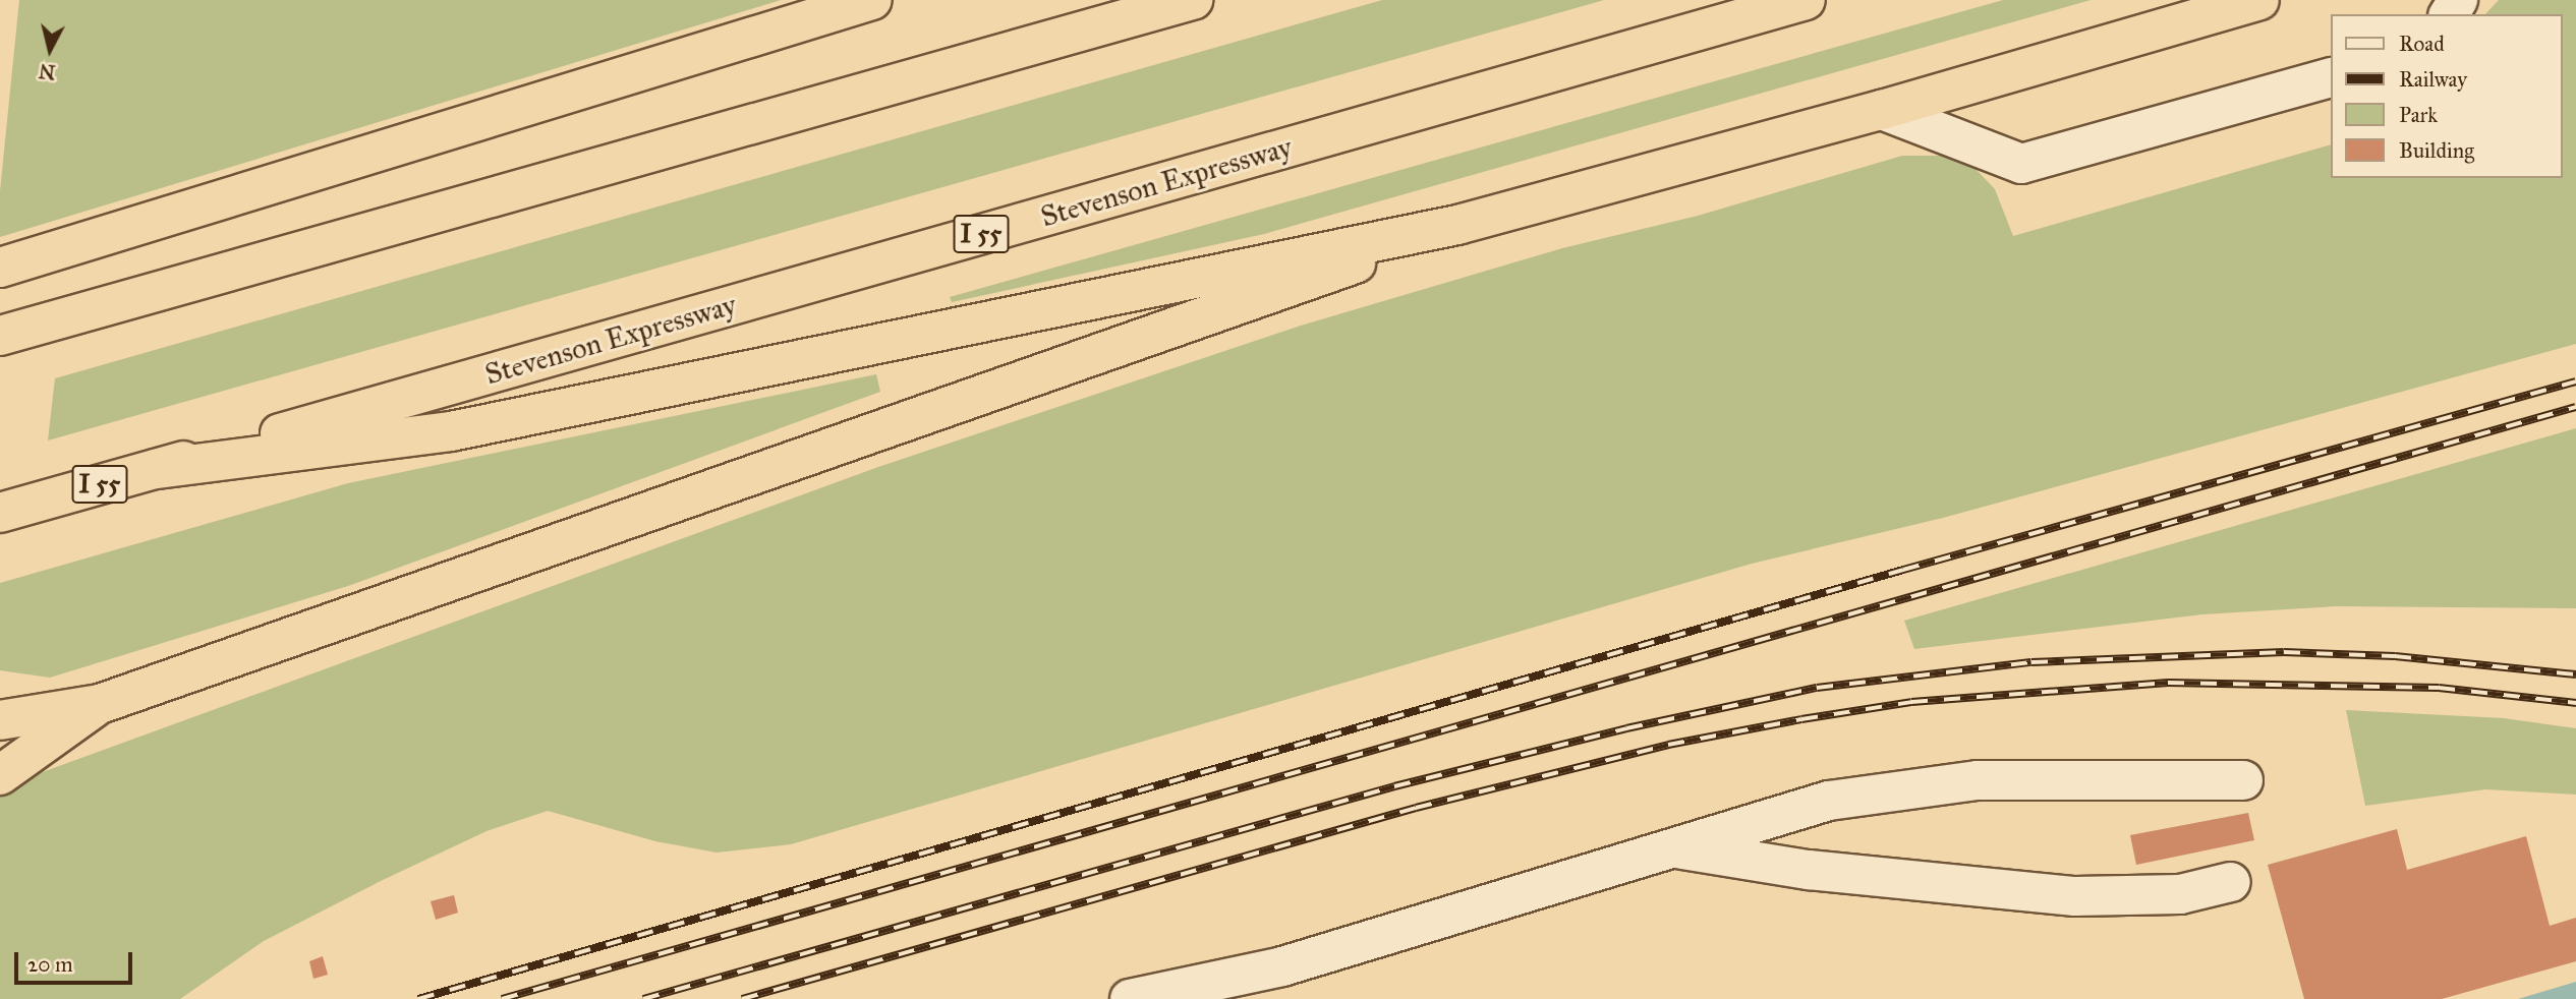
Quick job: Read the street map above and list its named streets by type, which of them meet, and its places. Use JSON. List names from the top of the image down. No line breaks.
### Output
{"streets":{"highway":["Stevenson Expressway","I 55"]},"crossings":[["Stevenson Expressway","I 55"]],"legend":["Road","Railway","Park","Building"],"scale_bar":"20 m","north":"bottom"}
